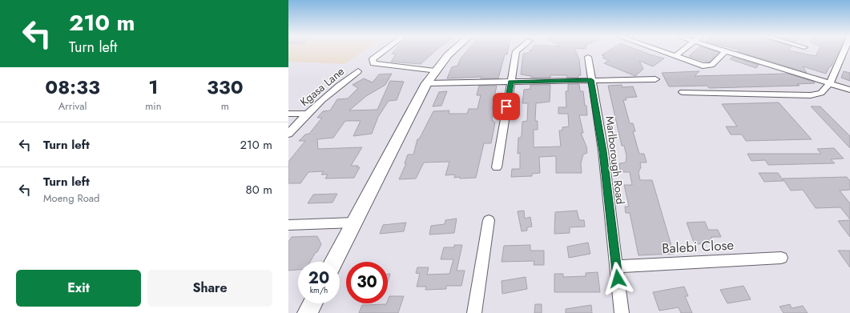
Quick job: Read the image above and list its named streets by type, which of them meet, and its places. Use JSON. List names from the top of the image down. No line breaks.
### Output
{"streets":{"street":["Kgasa Lane","Marlborough Road","Balebi Close"]},"crossings":[["Marlborough Road","Balebi Close"]],"page":{"turn":["210 m","Turn left"],"eta":["08:33","Arrival","1","min","330","m"],"list":[{"name":"Turn left","value":"210 m"},{"name":"Turn left","note":"Moeng Road","value":"80 m"}],"speed":"20 km/h","limit":"30","buttons":["Exit","Share"]}}
